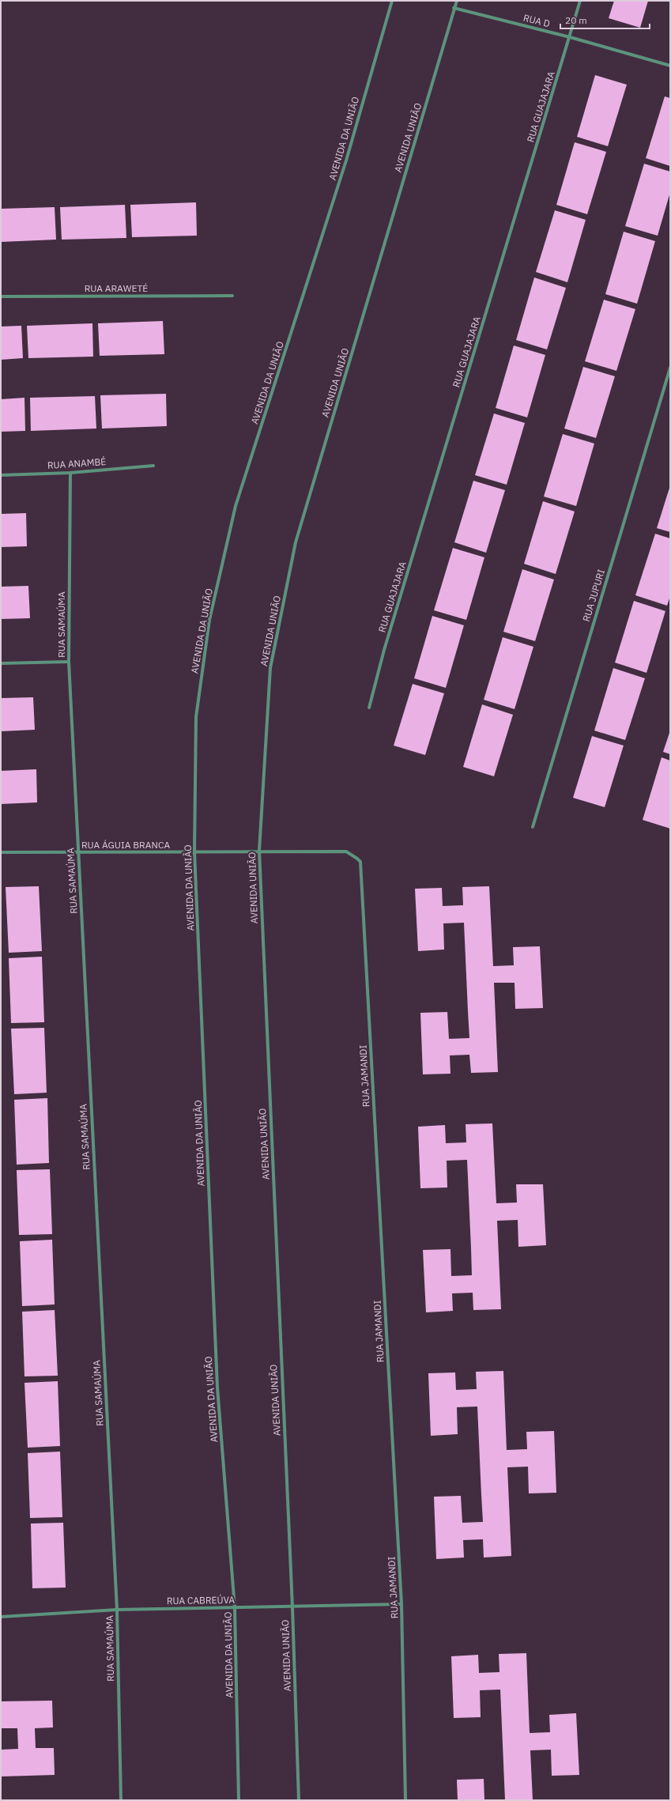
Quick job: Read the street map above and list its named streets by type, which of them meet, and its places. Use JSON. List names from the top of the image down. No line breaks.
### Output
{"streets":{"street":["RUA D","RUA GUAJAJARA","AVENIDA UNIÃO","AVENIDA DA UNIÃO","RUA ARAWETÉ","RUA ANAMBÉ","RUA JUPURI","RUA SAMAÚMA","RUA ÁGUIA BRANCA","RUA JAMANDI","RUA CABREÚVA"]},"crossings":[["RUA D","RUA GUAJAJARA"],["RUA D","AVENIDA UNIÃO"],["AVENIDA UNIÃO","RUA ÁGUIA BRANCA"],["AVENIDA UNIÃO","RUA CABREÚVA"],["AVENIDA DA UNIÃO","RUA ÁGUIA BRANCA"],["AVENIDA DA UNIÃO","RUA CABREÚVA"],["RUA ANAMBÉ","RUA SAMAÚMA"],["RUA SAMAÚMA","RUA ÁGUIA BRANCA"],["RUA SAMAÚMA","RUA CABREÚVA"],["RUA ÁGUIA BRANCA","RUA JAMANDI"],["RUA JAMANDI","RUA CABREÚVA"]],"scale_bar":"20 m"}
